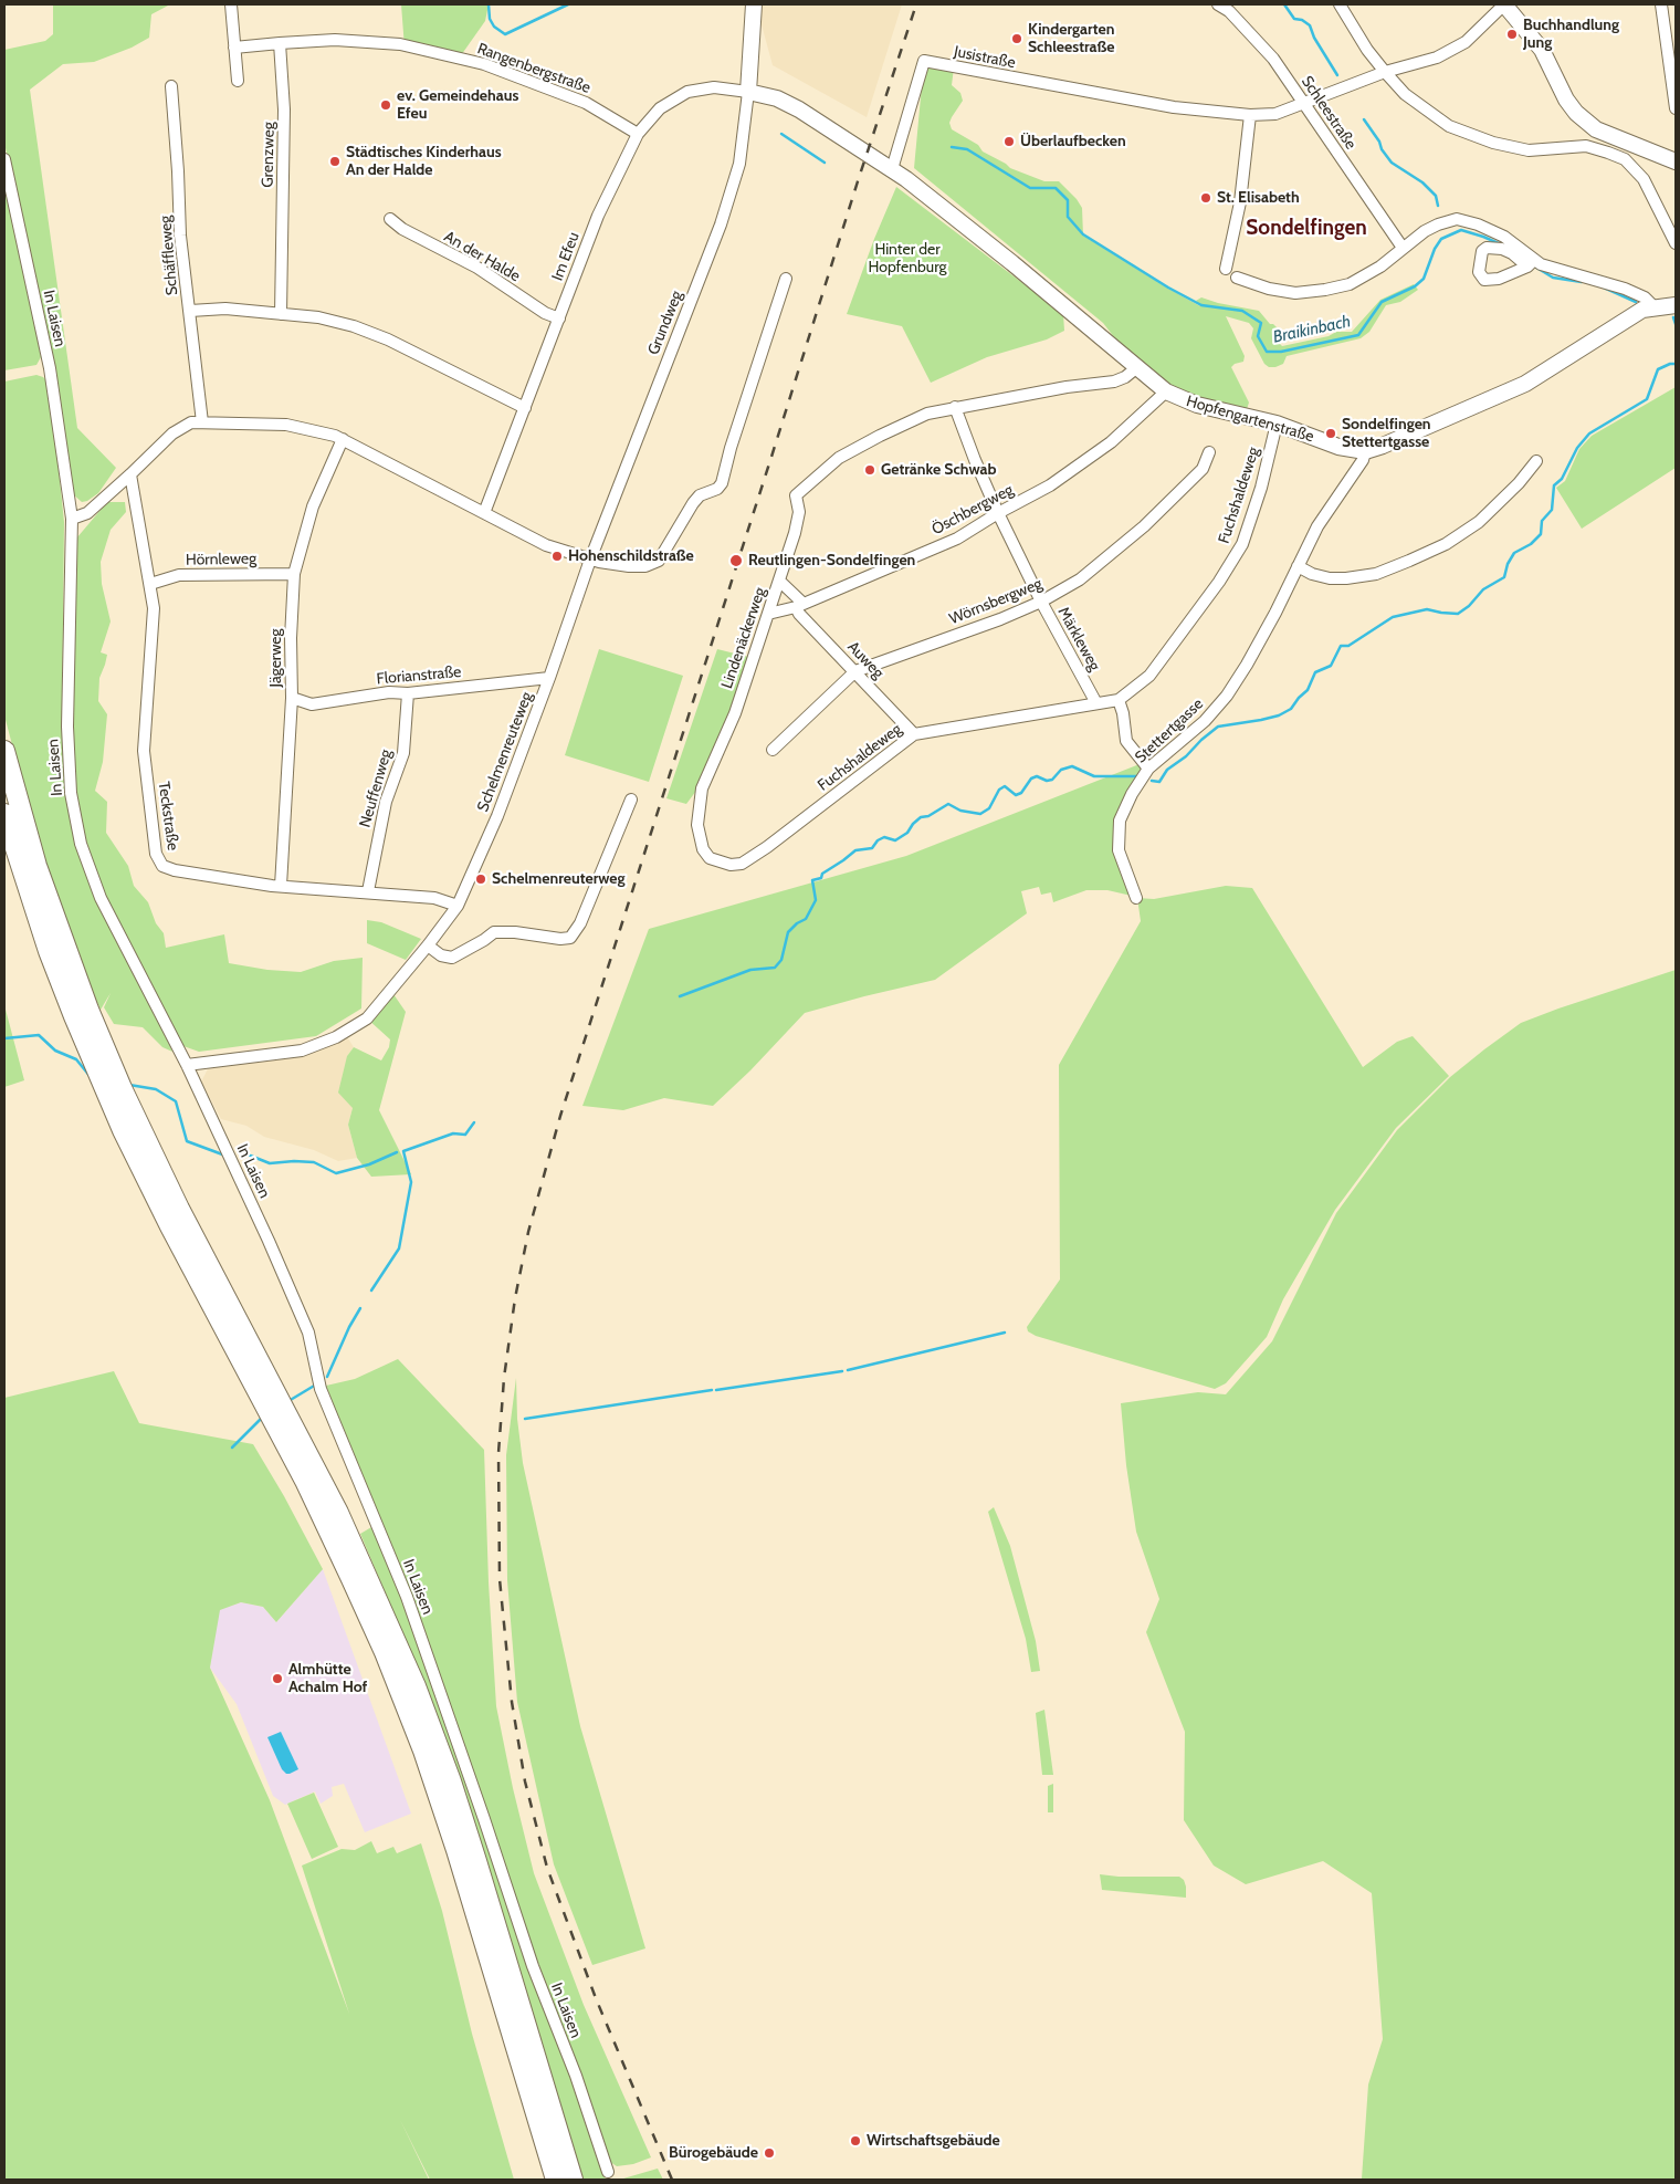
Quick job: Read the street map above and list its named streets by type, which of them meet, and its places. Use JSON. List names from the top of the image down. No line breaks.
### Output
{"streets":{"street":["Jusistraße","Rangenbergstraße","Schleestraße","Grenzweg","Schäffleweg","An der Halde","Im Efeu","In Laisen","Grundweg","Hopfengartenstraße","Fuchshaldeweg","Öschbergweg","Hörnleweg","Wörnsbergweg","Lindenäckerweg","Märkleweg","Jägerweg","Auweg","Florianstraße","Stettertgasse","Schelmenreuteweg","Neuffenweg","Teckstraße"]},"crossings":[["Jusistraße","Schleestraße"],["Rangenbergstraße","Grenzweg"],["Rangenbergstraße","Im Efeu"],["An der Halde","Im Efeu"],["Im Efeu","Grundweg"],["In Laisen","Schelmenreuteweg"],["Grundweg","Schelmenreuteweg"],["Hopfengartenstraße","Fuchshaldeweg"],["Hopfengartenstraße","Öschbergweg"],["Hopfengartenstraße","Stettertgasse"],["Fuchshaldeweg","Lindenäckerweg"],["Fuchshaldeweg","Märkleweg"],["Fuchshaldeweg","Auweg"],["Öschbergweg","Lindenäckerweg"],["Öschbergweg","Märkleweg"],["Öschbergweg","Auweg"],["Hörnleweg","Jägerweg"],["Hörnleweg","Teckstraße"],["Wörnsbergweg","Märkleweg"],["Wörnsbergweg","Auweg"],["Lindenäckerweg","Märkleweg"],["Lindenäckerweg","Auweg"],["Jägerweg","Florianstraße"],["Jägerweg","Teckstraße"],["Florianstraße","Schelmenreuteweg"],["Florianstraße","Neuffenweg"],["Schelmenreuteweg","Teckstraße"],["Neuffenweg","Teckstraße"]],"districts":["Sondelfingen"],"water":["Braikinbach"],"parks":["Hinter der Hopfenburg"],"places":["Buchhandlung Jung","Kindergarten Schleestraße","ev. Gemeindehaus Efeu","Überlaufbecken","Städtisches Kinderhaus An der Halde","St. Elisabeth","Sondelfingen Stettertgasse","Getränke Schwab","Hohenschildstraße","Reutlingen-Sondelfingen","Schelmenreuterweg","Almhütte Achalm Hof","Wirtschaftsgebäude","Bürogebäude"]}
